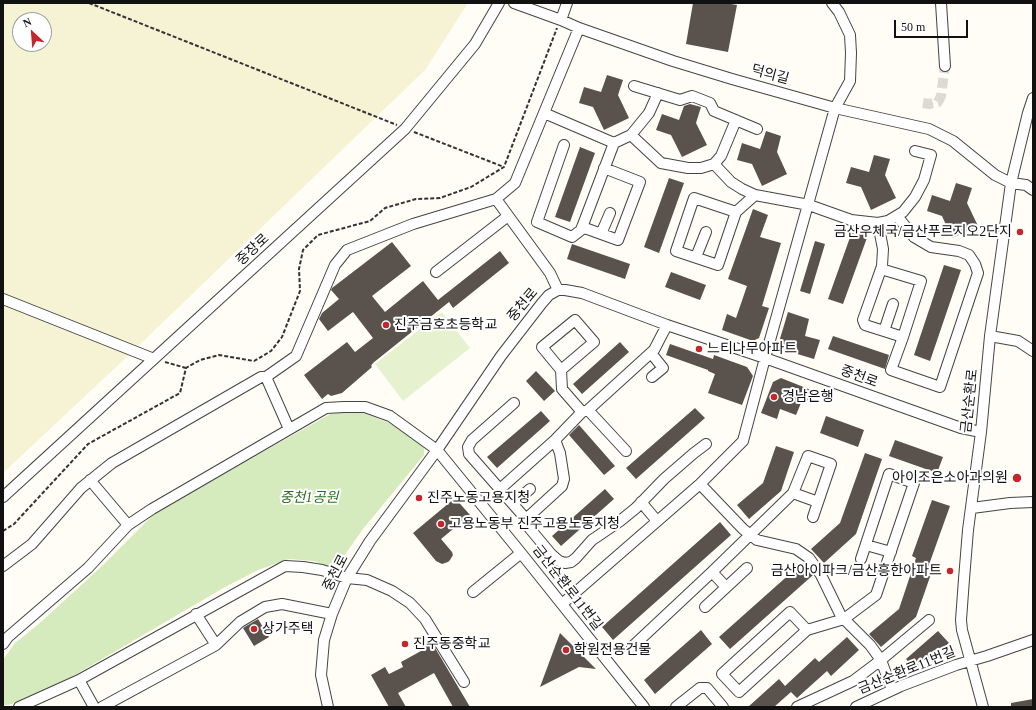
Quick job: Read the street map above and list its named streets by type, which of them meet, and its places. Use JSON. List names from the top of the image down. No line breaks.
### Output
{"streets":{"street":["덕의길","중장로","중천로","금산순환로","금산순환로11번길"]},"crossings":[["덕의길","금산순환로"],["중천로","금산순환로"],["중천로","금산순환로11번길"],["금산순환로","금산순환로11번길"]],"parks":["중천1공원"],"places":["금산우체국/금산푸르지오2단지","진주금호초등학교","느티나무아파트","경남은행","아이조은소아과의원","진주노동고용지청","고용노동부 진주고용노동지청","금산아이파크/금산흥한아파트","상가주택","진주동중학교","학원전용건물"],"scale_bar":"50 m","north":"top left"}
